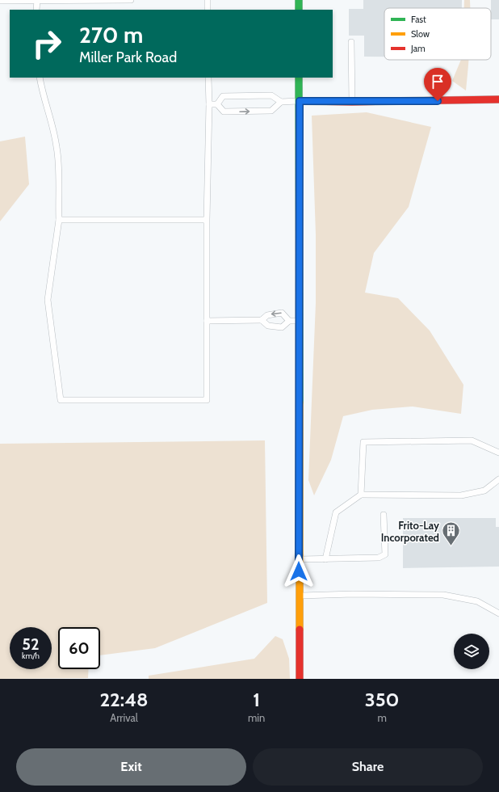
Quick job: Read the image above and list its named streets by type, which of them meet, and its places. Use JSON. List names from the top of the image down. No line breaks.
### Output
{"places":{"building":["Frito-Lay Incorporated"]},"legend":["Fast","Slow","Jam"],"page":{"turn":["270 m","Miller Park Road"],"speed":"52 km/h","limit":"60","eta":["22:48","Arrival","1","min","350","m"],"buttons":["Exit","Share"]}}
